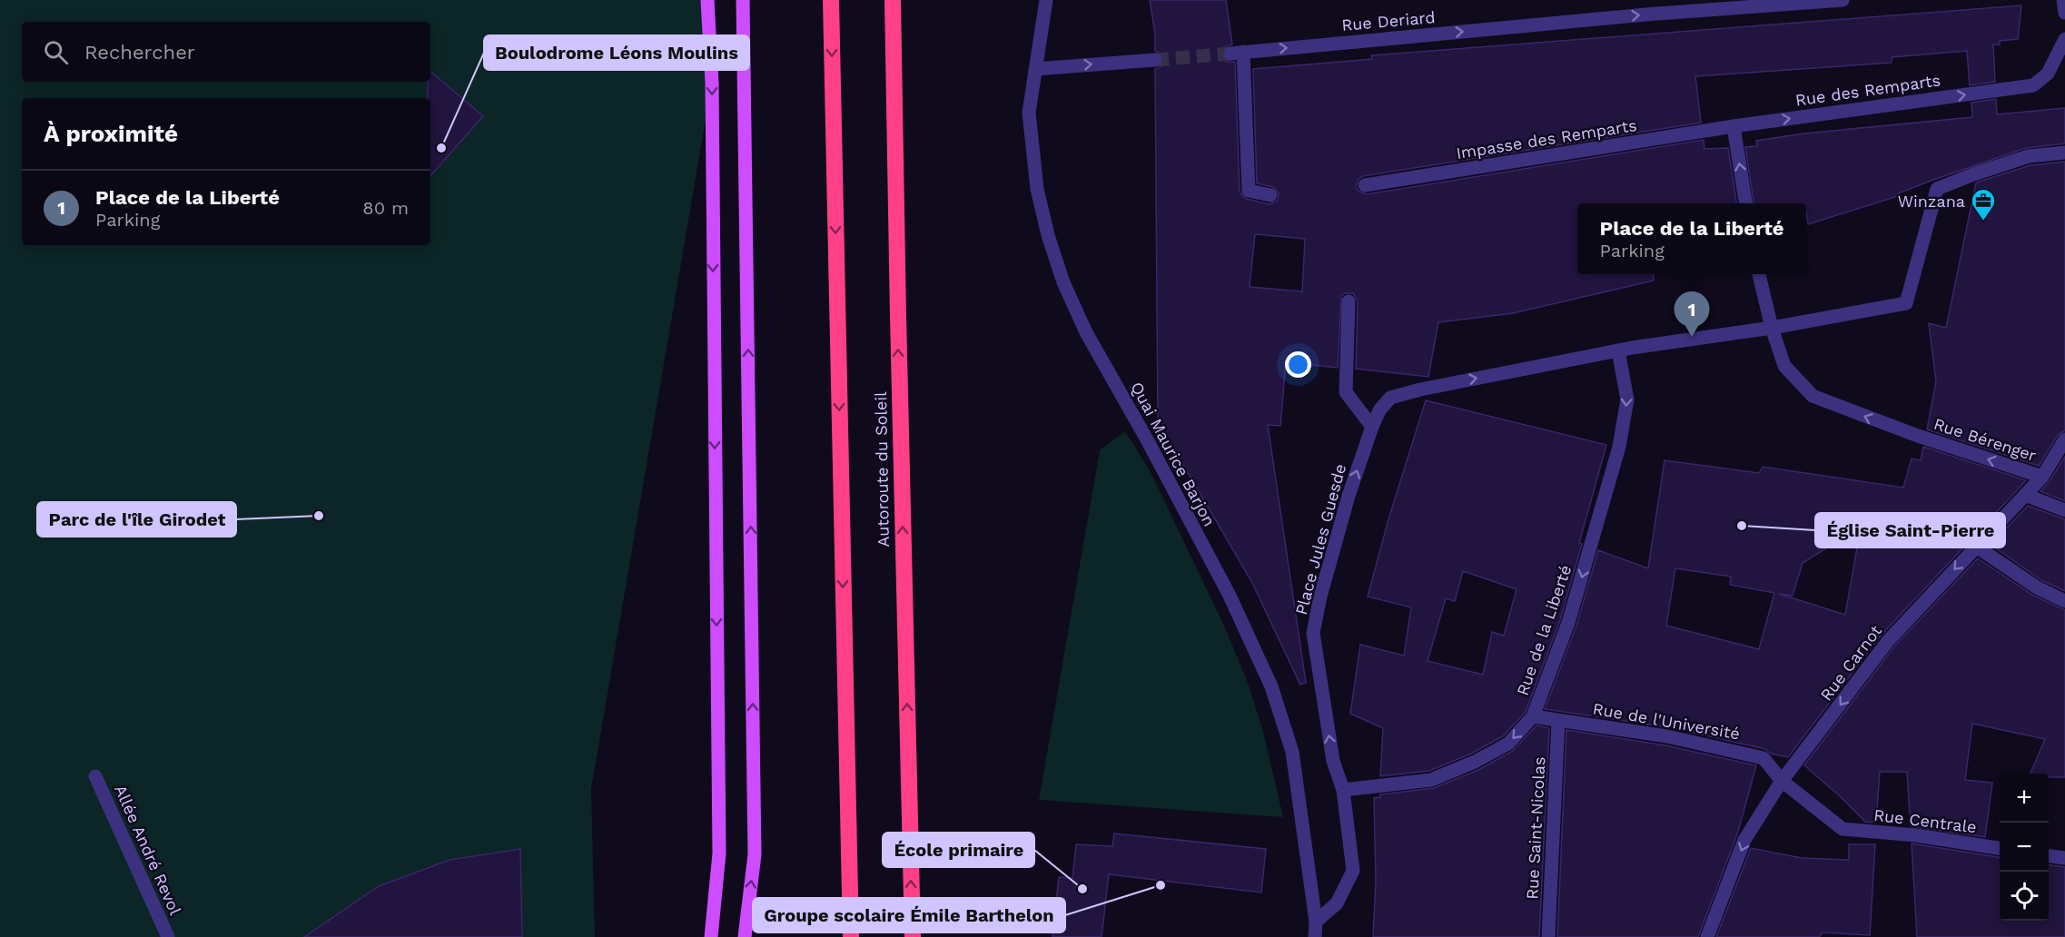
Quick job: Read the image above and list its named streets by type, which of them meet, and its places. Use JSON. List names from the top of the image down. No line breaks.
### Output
{"streets":{"highway":["Autoroute du Soleil"],"street":["Rue Deriard","Rue des Remparts","Impasse des Remparts","Rue Bérenger","Quai Maurice Barjon","Place Jules Guesde","Rue de la Liberté","Rue Carnot","Rue de l'Université","Rue Centrale","Rue Saint-Nicolas","Allée André Revol"]},"crossings":[["Rue des Remparts","Impasse des Remparts"],["Rue Bérenger","Place Jules Guesde"],["Rue Bérenger","Rue Carnot"],["Quai Maurice Barjon","Place Jules Guesde"],["Place Jules Guesde","Rue de la Liberté"],["Rue de la Liberté","Rue de l'Université"],["Rue Carnot","Rue de l'Université"],["Rue de l'Université","Rue Centrale"],["Rue de l'Université","Rue Saint-Nicolas"]],"one_way":["Rue des Remparts","Rue Bérenger","Place Jules Guesde","Rue de la Liberté","Rue Carnot"],"places":{"other":["Boulodrome Léons Moulins","Parc de l'île Girodet","Église Saint-Pierre","Groupe scolaire Émile Barthelon","École primaire"],"office":["Winzana"]},"page":{"search":"Rechercher","heading":"À proximité","list":[{"mark":"1","name":"Place de la Liberté","note":"Parking","value":"80 m"}],"popup":["Place de la Liberté","Parking"],"pins":"1","map_buttons":["+","−"]}}
